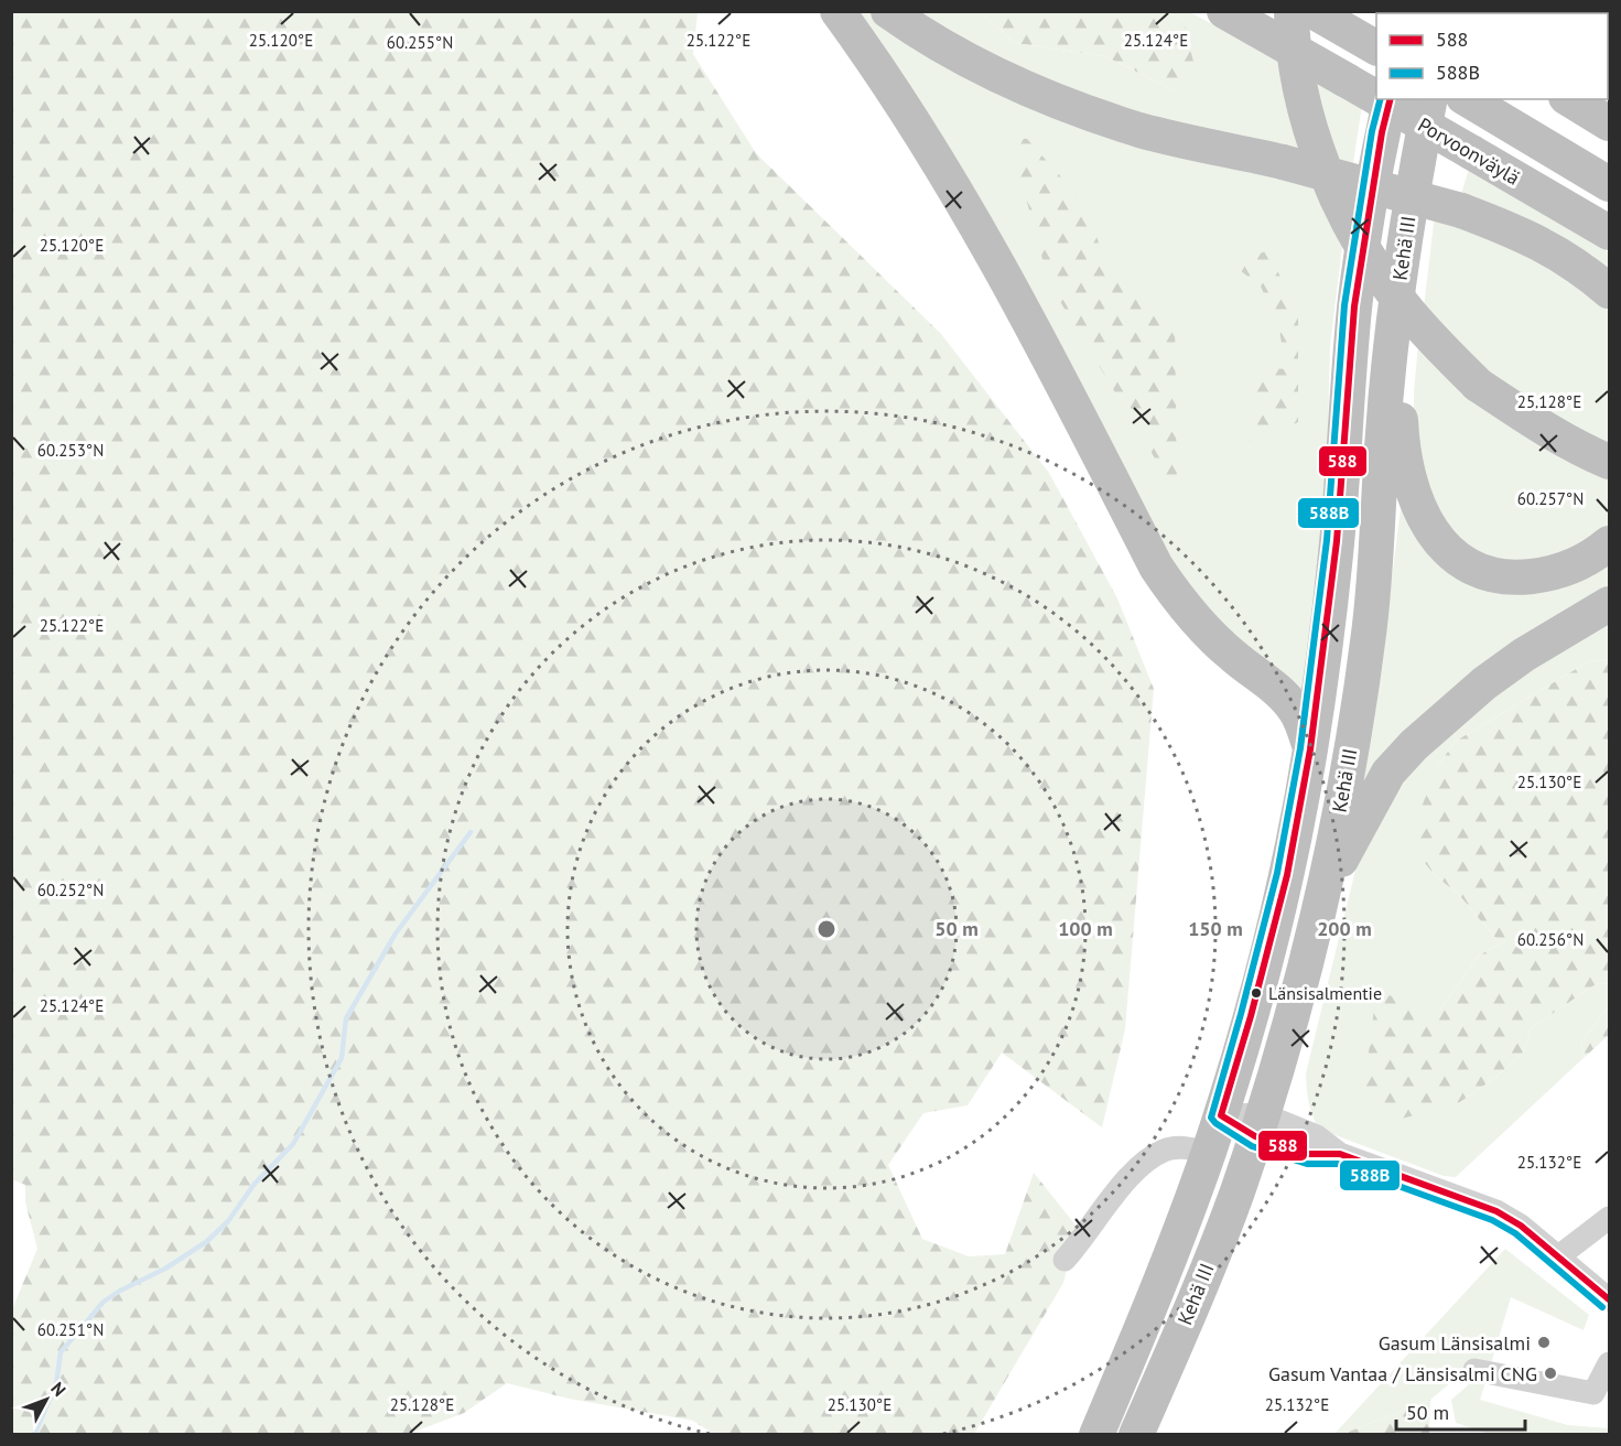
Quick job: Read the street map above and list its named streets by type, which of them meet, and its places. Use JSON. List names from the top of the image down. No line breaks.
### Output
{"streets":{"highway":["Porvoonväylä","Kehä III"]},"places":["Länsisalmentie","Gasum Länsisalmi","Gasum Vantaa / Länsisalmi CNG"],"lines":["transit line 588","transit line 588B"],"legend":["588","588B"],"scale_bar":"50 m","north":"top right","coordinates":["25.120°E","25.122°E","25.124°E","60.255°N","25.128°E","60.253°N","60.257°N","25.130°E","60.252°N","60.256°N","25.132°E","60.251°N"],"rings":["50 m","100 m","150 m","200 m"]}
